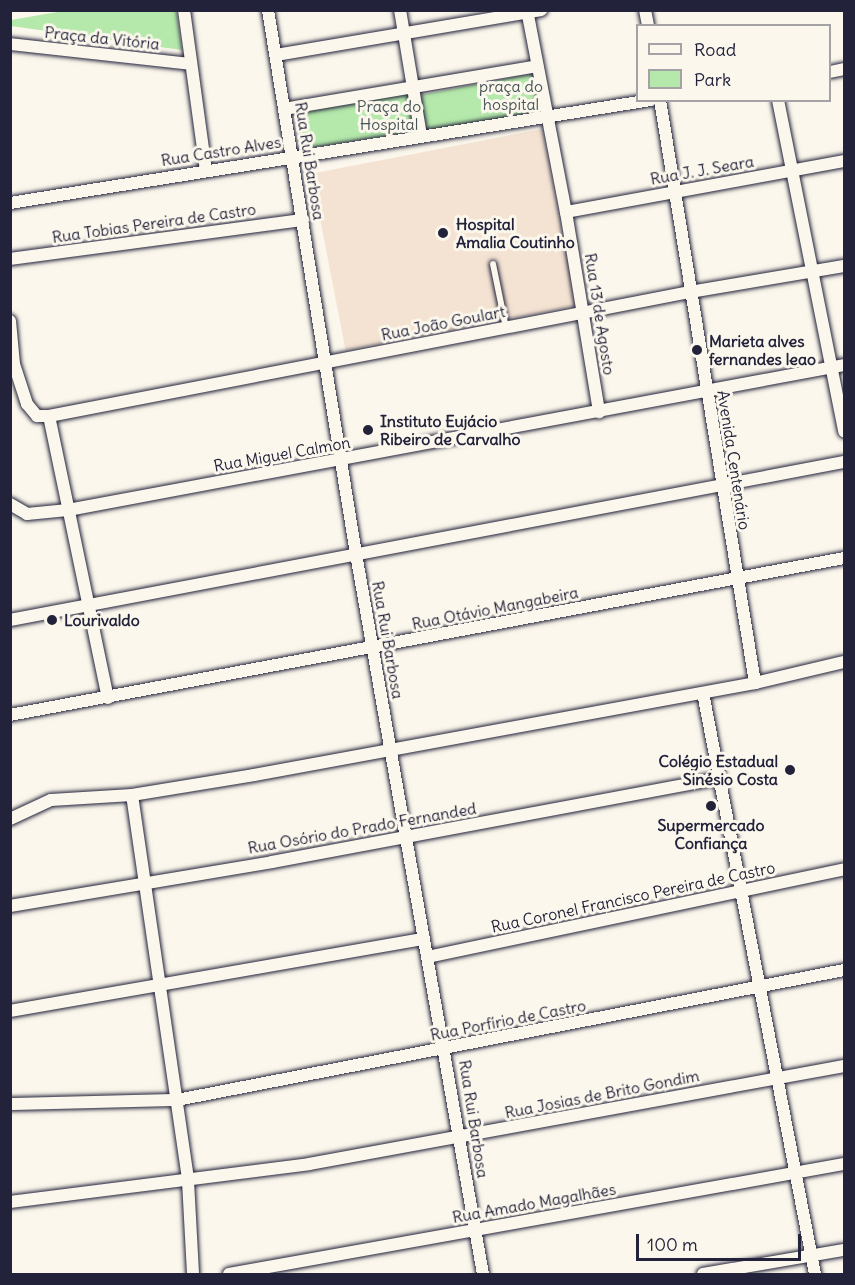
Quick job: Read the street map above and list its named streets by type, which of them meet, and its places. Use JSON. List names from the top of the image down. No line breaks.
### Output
{"streets":{"street":["Praça da Vitória","Rua Castro Alves","Rua Rui Barbosa","Rua J. J. Seara","Rua Tobias Pereira de Castro","Rua 13 de Agosto","Rua João Goulart","Rua Miguel Calmon","Avenida Centenário","Rua Otávio Mangabeira","Rua Osório do Prado Fernanded","Rua Coronel Francisco Pereira de Castro","Rua Porfírio de Castro","Rua Josias de Brito Gondim","Rua Amado Magalhães"]},"crossings":[["Rua Castro Alves","Rua Rui Barbosa"],["Rua Castro Alves","Rua 13 de Agosto"],["Rua Rui Barbosa","Rua Tobias Pereira de Castro"],["Rua Rui Barbosa","Rua João Goulart"],["Rua Rui Barbosa","Rua Miguel Calmon"],["Rua Rui Barbosa","Rua Otávio Mangabeira"],["Rua Rui Barbosa","Rua Osório do Prado Fernanded"],["Rua Rui Barbosa","Rua Coronel Francisco Pereira de Castro"],["Rua Rui Barbosa","Rua Porfírio de Castro"],["Rua Rui Barbosa","Rua Josias de Brito Gondim"],["Rua Rui Barbosa","Rua Amado Magalhães"],["Rua J. J. Seara","Rua 13 de Agosto"],["Rua J. J. Seara","Avenida Centenário"],["Rua 13 de Agosto","Rua João Goulart"],["Rua 13 de Agosto","Rua Miguel Calmon"],["Rua João Goulart","Avenida Centenário"],["Rua Miguel Calmon","Avenida Centenário"],["Avenida Centenário","Rua Otávio Mangabeira"]],"parks":["praça do hospital","Praça do Hospital"],"places":["Hospital Amalia Coutinho","Marieta alves fernandes leao","Instituto Eujácio Ribeiro de Carvalho","Lourivaldo","Colégio Estadual Sinésio Costa","Supermercado Confiança"],"legend":["Road","Park"],"scale_bar":"100 m"}
